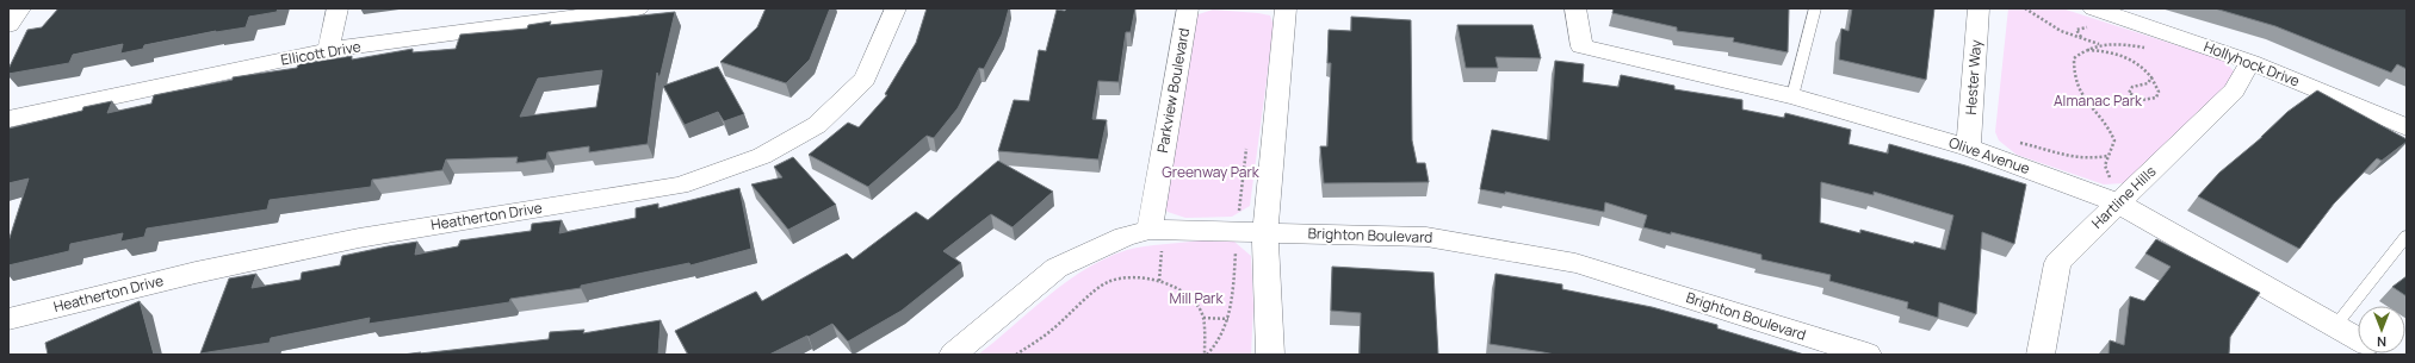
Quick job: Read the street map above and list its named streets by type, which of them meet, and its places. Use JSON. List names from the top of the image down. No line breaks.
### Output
{"streets":{"street":["Ellicott Drive","Hollyhock Drive","Hester Way","Parkview Boulevard","Olive Avenue","Hartline Hills","Heatherton Drive","Brighton Boulevard"]},"crossings":[["Hollyhock Drive","Hartline Hills"],["Hester Way","Olive Avenue"],["Parkview Boulevard","Brighton Boulevard"],["Olive Avenue","Hartline Hills"]],"parks":["Almanac Park","Greenway Park","Mill Park"],"north":"bottom"}
